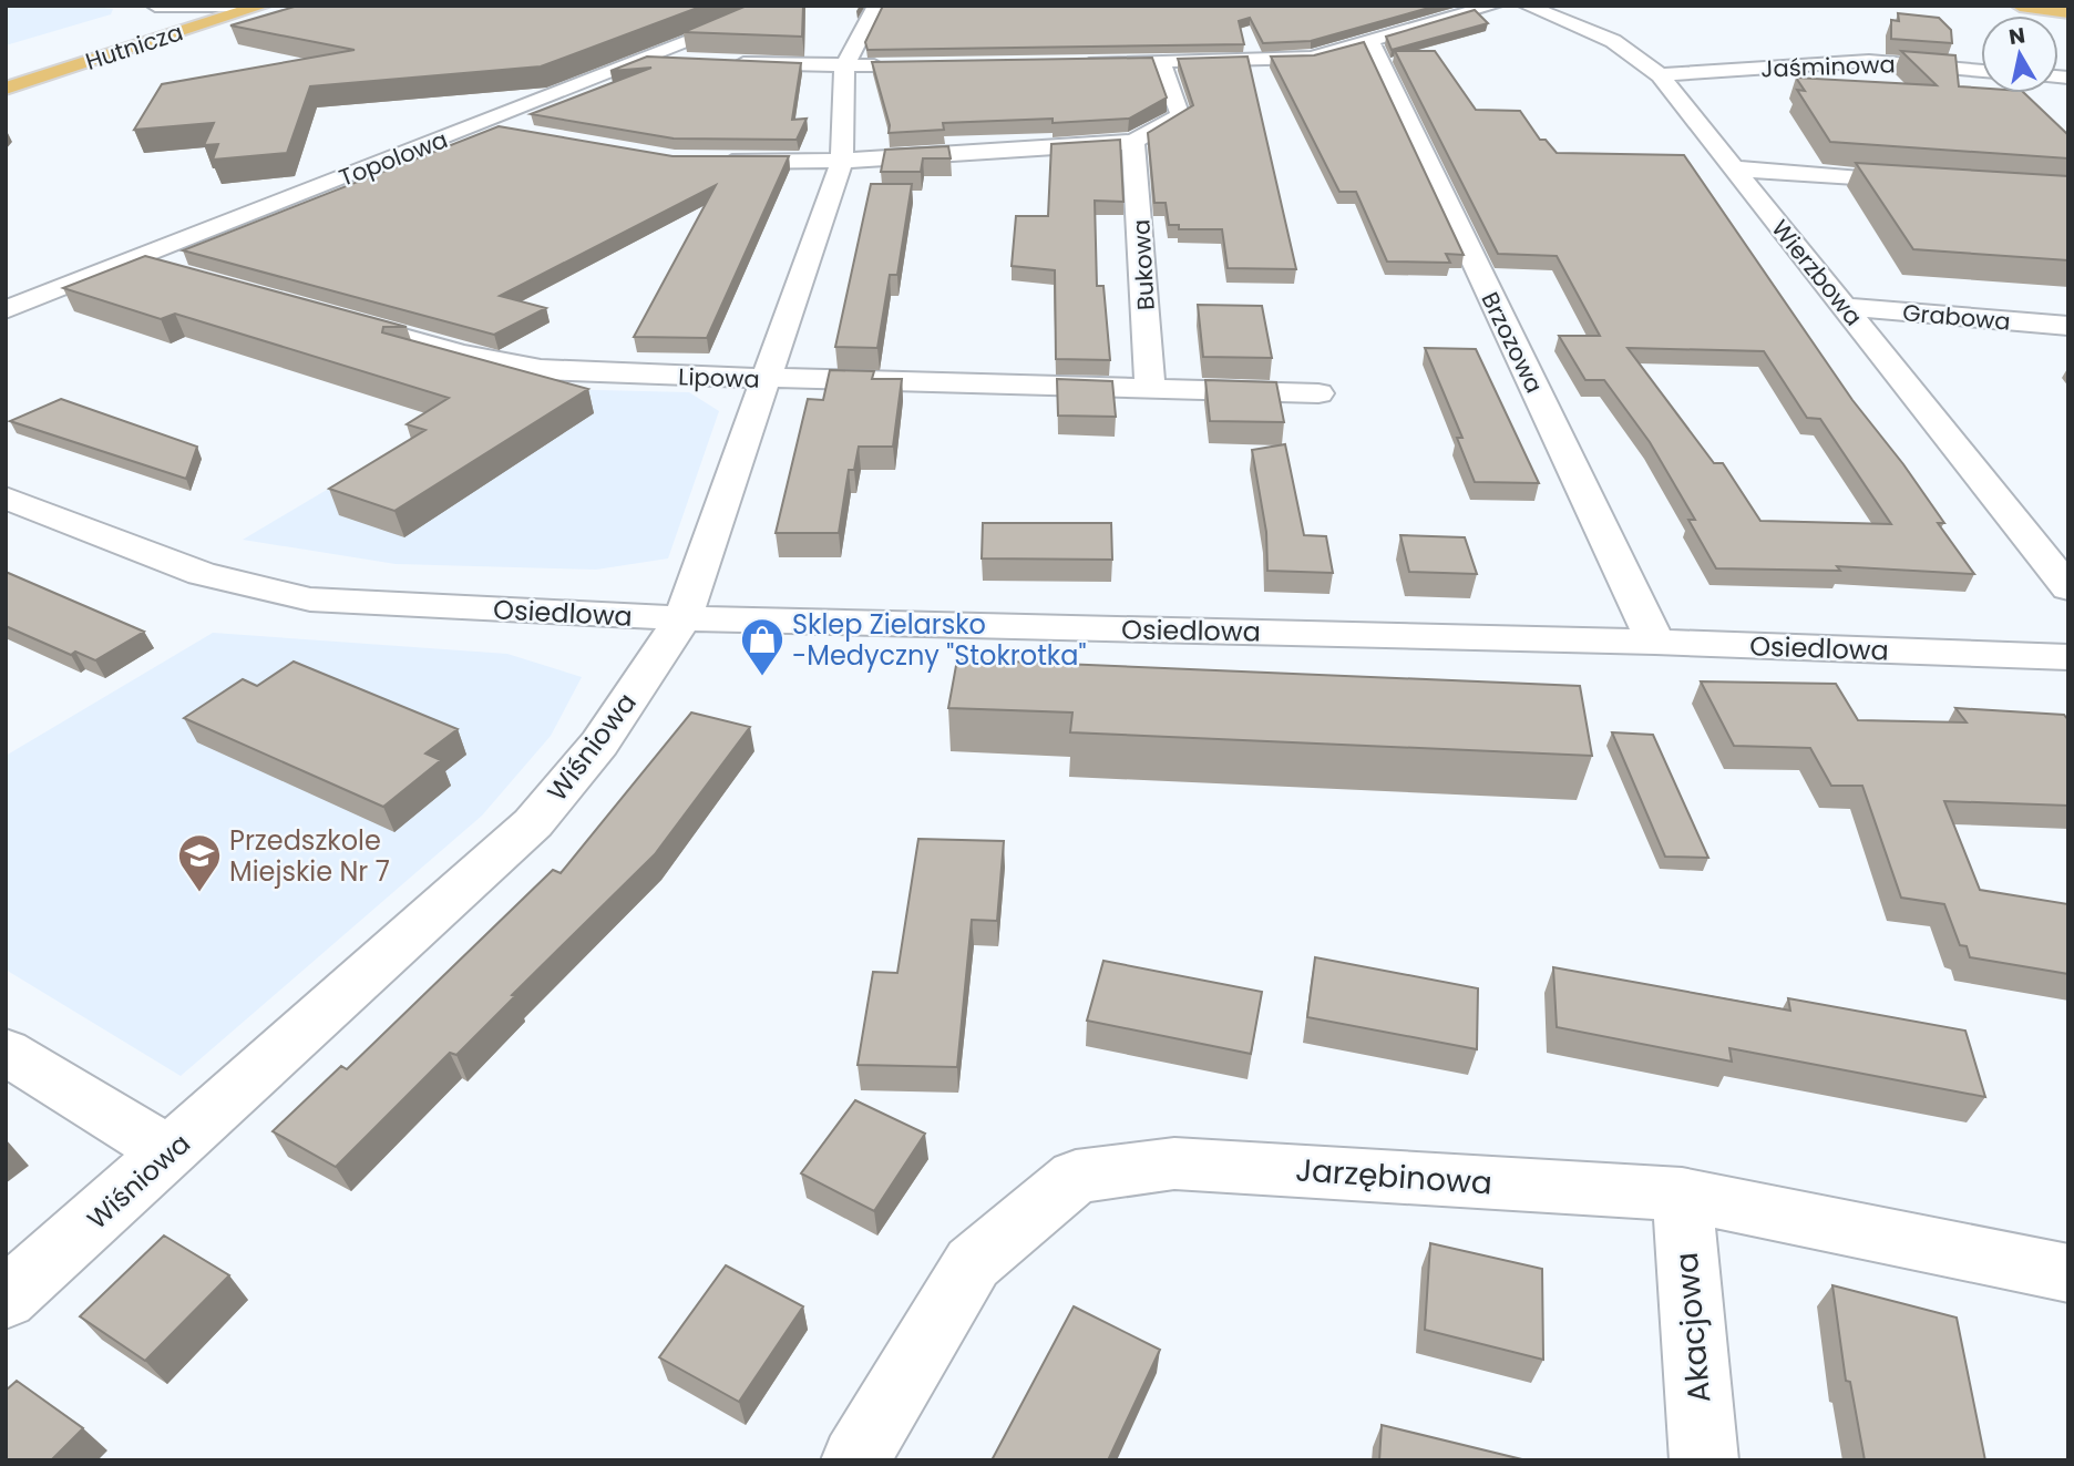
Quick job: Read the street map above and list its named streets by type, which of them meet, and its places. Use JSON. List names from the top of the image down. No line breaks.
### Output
{"streets":{"main road":["Hutnicza"],"street":["Jaśminowa","Topolowa","Bukowa","Wierzbowa","Grabowa","Brzozowa","Lipowa","Osiedlowa","Wiśniowa","Jarzębinowa","Akacjowa"]},"crossings":[["Jaśminowa","Wierzbowa"],["Bukowa","Lipowa"],["Wierzbowa","Grabowa"],["Brzozowa","Osiedlowa"],["Lipowa","Wiśniowa"],["Osiedlowa","Wiśniowa"],["Jarzębinowa","Akacjowa"]],"places":{"shop":["Sklep Zielarsko -Medyczny \"Stokrotka\""],"school or university":["Przedszkole Miejskie Nr 7"]},"north":"top"}
